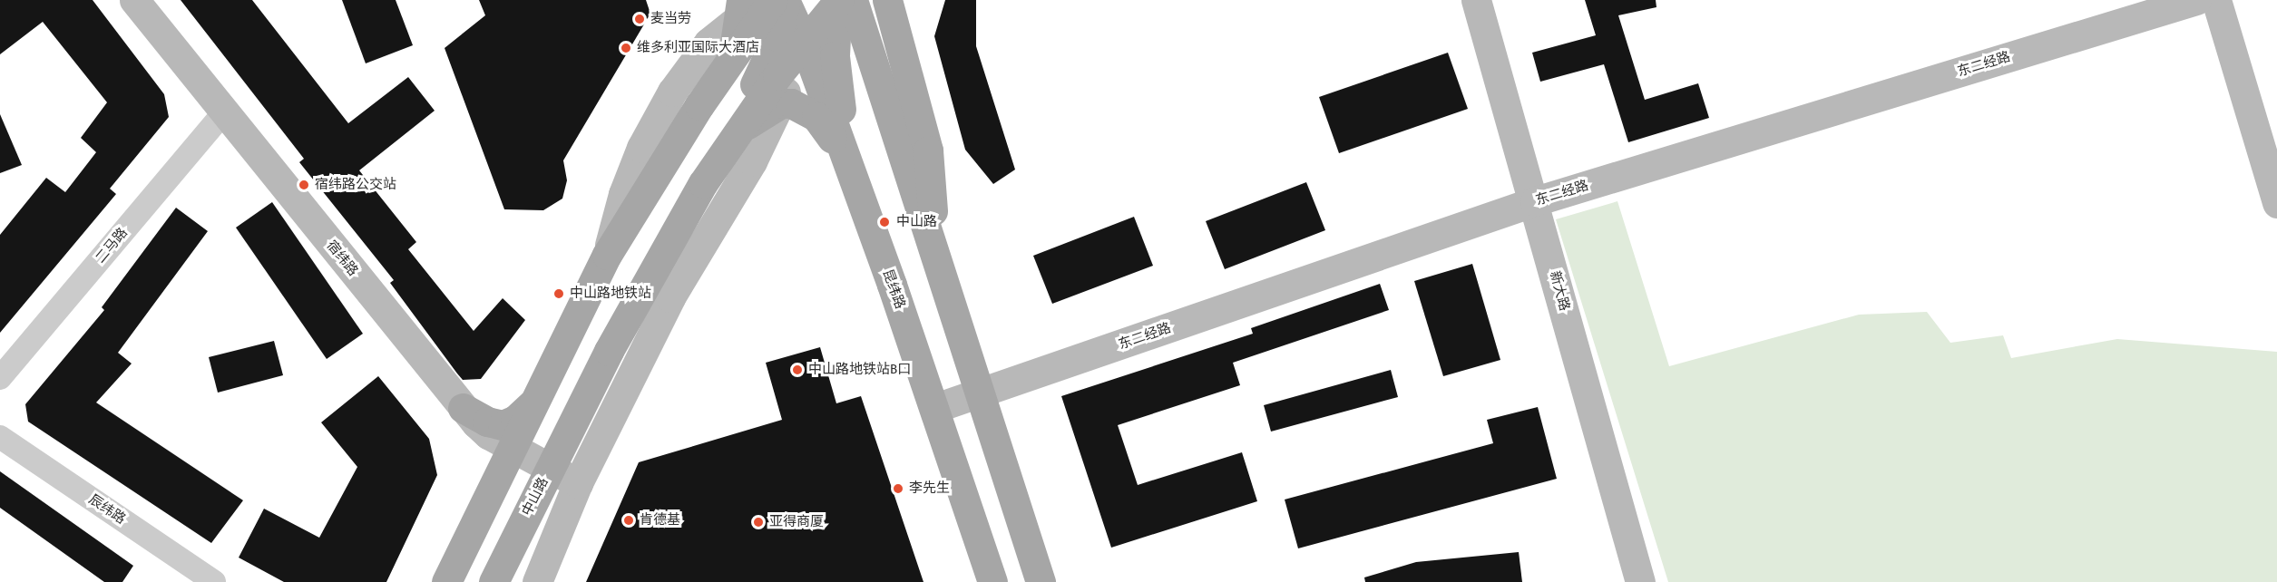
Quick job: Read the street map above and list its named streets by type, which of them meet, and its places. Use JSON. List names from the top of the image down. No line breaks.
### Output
{"streets":{"main road":["昆纬路","中山路"],"street":["东二经路","二马路","宿纬路","新大路","辰纬路"]},"crossings":[["东二经路","昆纬路"],["东二经路","新大路"],["二马路","宿纬路"],["宿纬路","中山路"],["昆纬路","中山路"]],"places":["麦当劳","维多利亚国际大酒店","宿纬路公交站","中山路","中山路地铁站","中山路地铁站B口","李先生","肯德基","亚得商厦"]}
